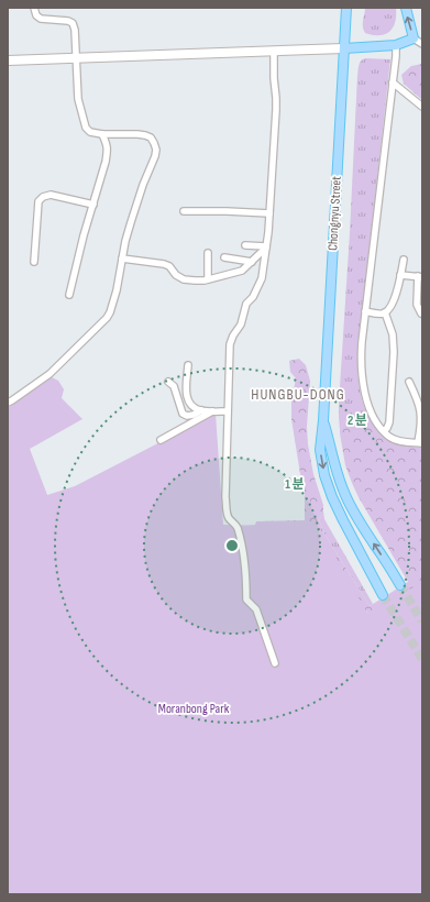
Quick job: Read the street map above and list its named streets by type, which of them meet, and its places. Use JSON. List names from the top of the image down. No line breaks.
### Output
{"streets":{"main road":["Chongnyu Street"]},"districts":["HUNGBU-DONG"],"parks":["Moranbong Park"],"rings":["2 분","1 분"]}
